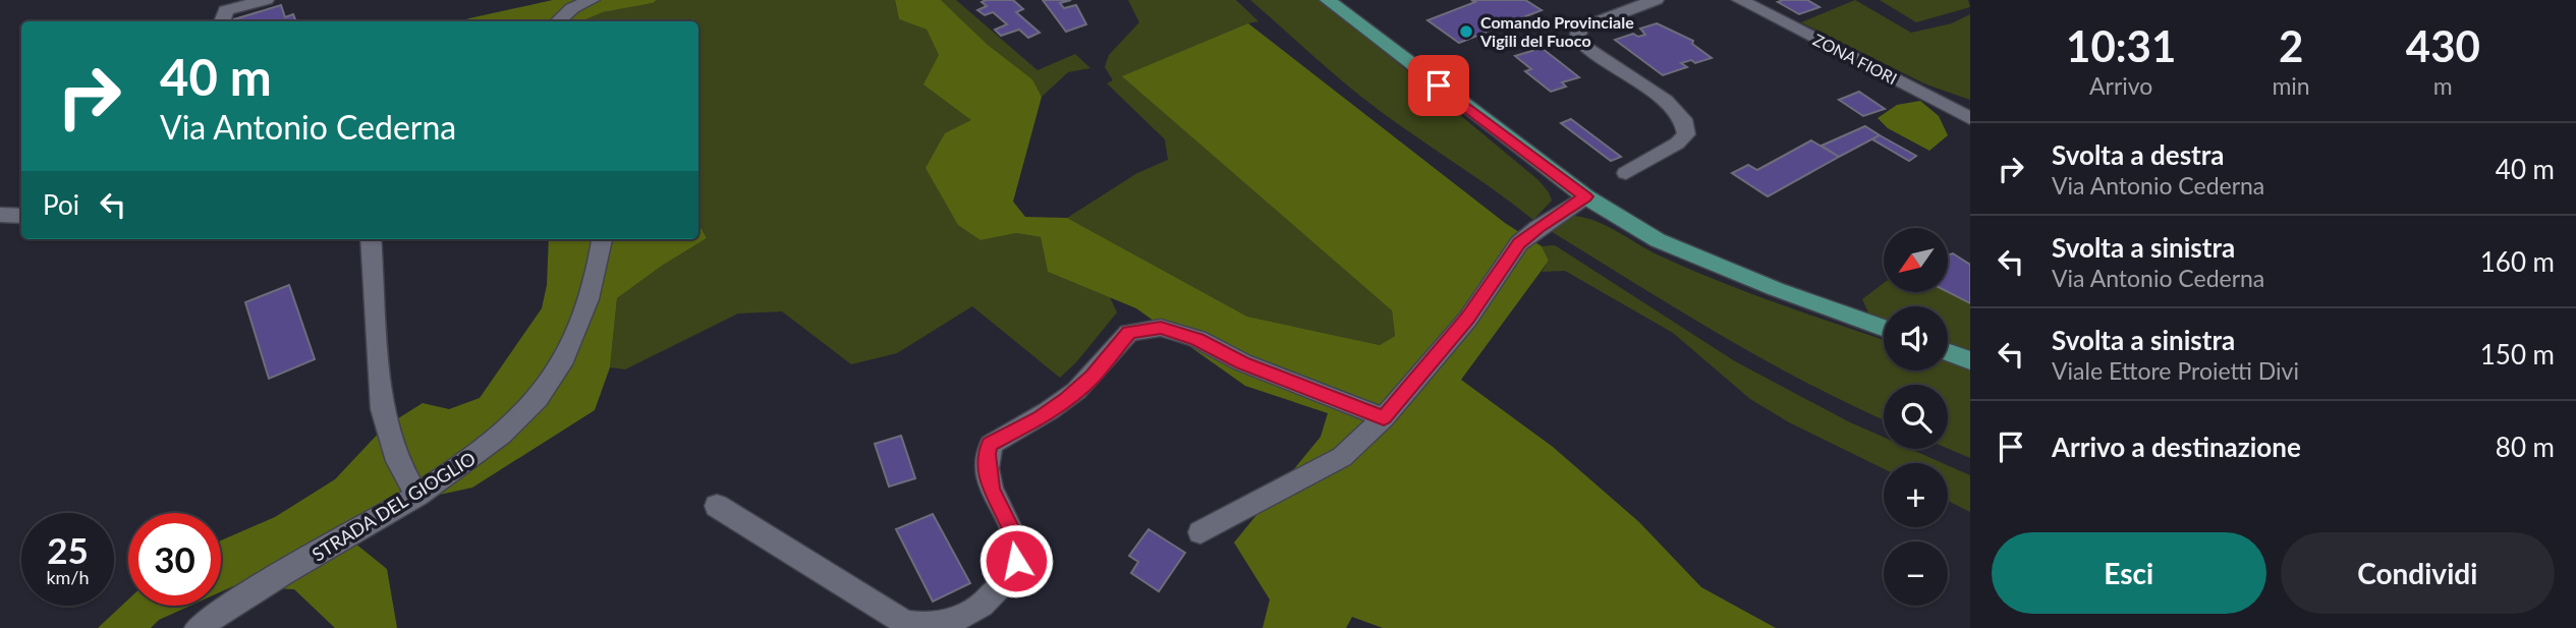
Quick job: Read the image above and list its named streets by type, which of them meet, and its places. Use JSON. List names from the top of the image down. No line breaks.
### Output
{"streets":{"street":["ZONA FIORI","STRADA DEL GIOGLIO"]},"places":["Comando Provinciale Vigili del Fuoco"],"north":"bottom left","page":{"eta":["10:31","Arrivo","2","min","430","m"],"turn":["40 m","Via Antonio Cederna"],"list":[{"name":"Svolta a destra","note":"Via Antonio Cederna","value":"40 m"},{"name":"Svolta a sinistra","note":"Via Antonio Cederna","value":"160 m"},{"name":"Svolta a sinistra","note":"Viale Ettore Proietti Divi","value":"150 m"},{"name":"Arrivo a destinazione","value":"80 m"}],"then":"Poi","map_buttons":["+","−"],"speed":"25 km/h","limit":"30","buttons":["Esci","Condividi"]}}
